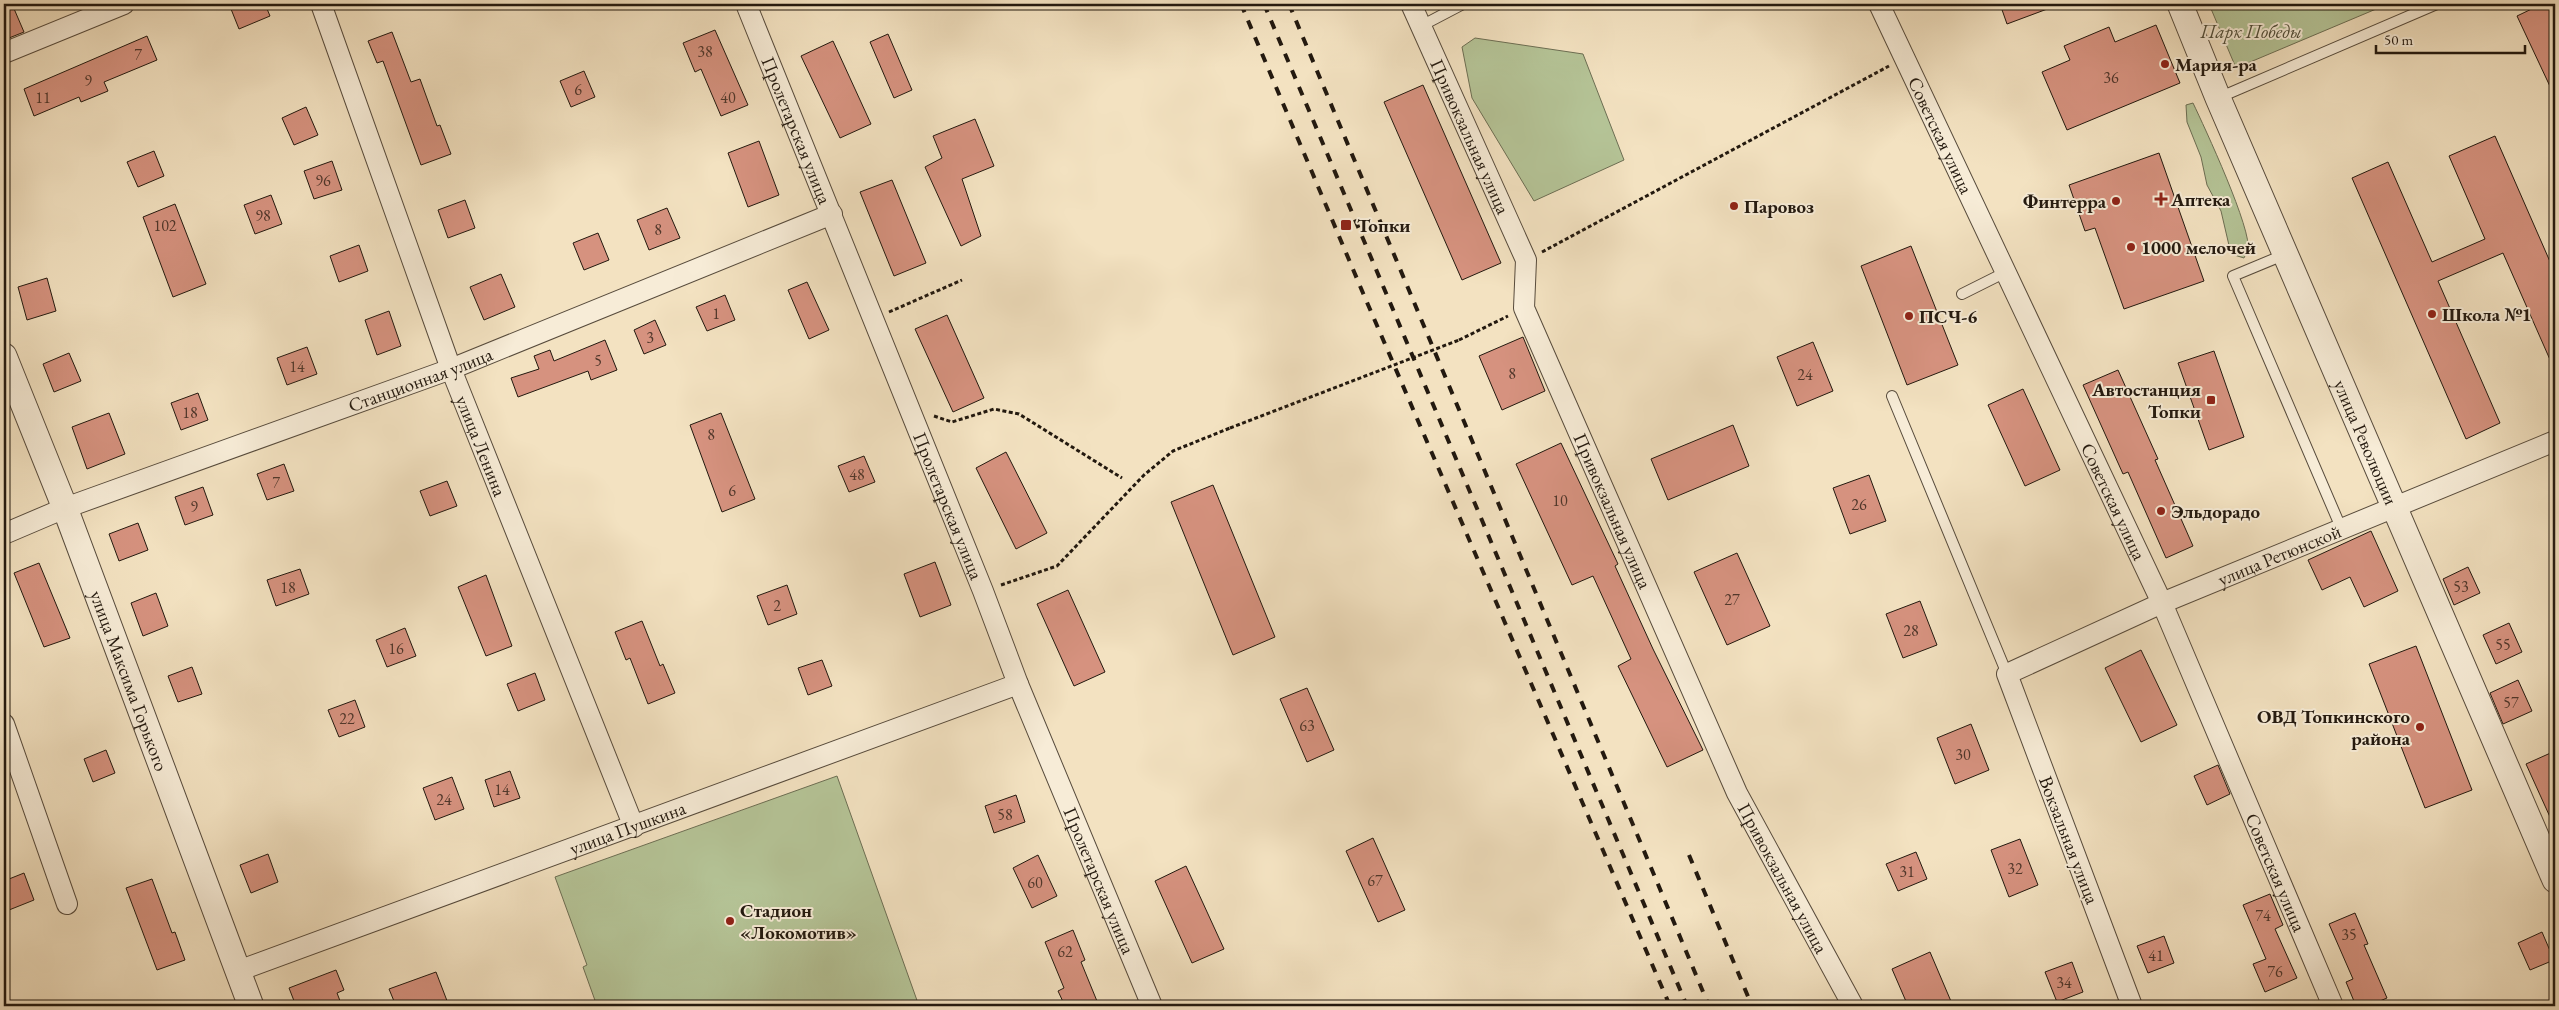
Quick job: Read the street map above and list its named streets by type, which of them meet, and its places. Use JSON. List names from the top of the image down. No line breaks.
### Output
{"streets":{"street":["Пролетарская улица","Советская улица","Привокзальная улица","Станционная улица","улица Революции","улица Ленина","улица Ретюнской","улица Максима Горького","улица Пушкина","Вокзальная улица"]},"crossings":[["Пролетарская улица","Станционная улица"],["Пролетарская улица","улица Пушкина"],["Советская улица","улица Ретюнской"],["Станционная улица","улица Ленина"],["Станционная улица","улица Максима Горького"],["улица Революции","улица Ретюнской"],["улица Ленина","улица Пушкина"],["улица Ретюнской","Вокзальная улица"],["улица Максима Горького","улица Пушкина"]],"parks":["Парк Победы"],"places":{"other":["Мария-ра","Финтерра","Паровоз","1000 мелочей","Школа №1","ПСЧ-6","Эльдорадо","ОВД Топкинского района","Стадион «Локомотив»"],"health":["Аптека"],"transit":["Топки","Автостанция Топки"]},"house_numbers":["38","7","36","9","6","11","40","96","98","102","8","1","3","5","14","8","24","18","8","48","7","6","10","26","9","53","18","27","2","28","55","16","57","22","63","30","14","24","58","32","31","67","60","74","35","62","41","76","34"],"scale_bar":"50 m"}
